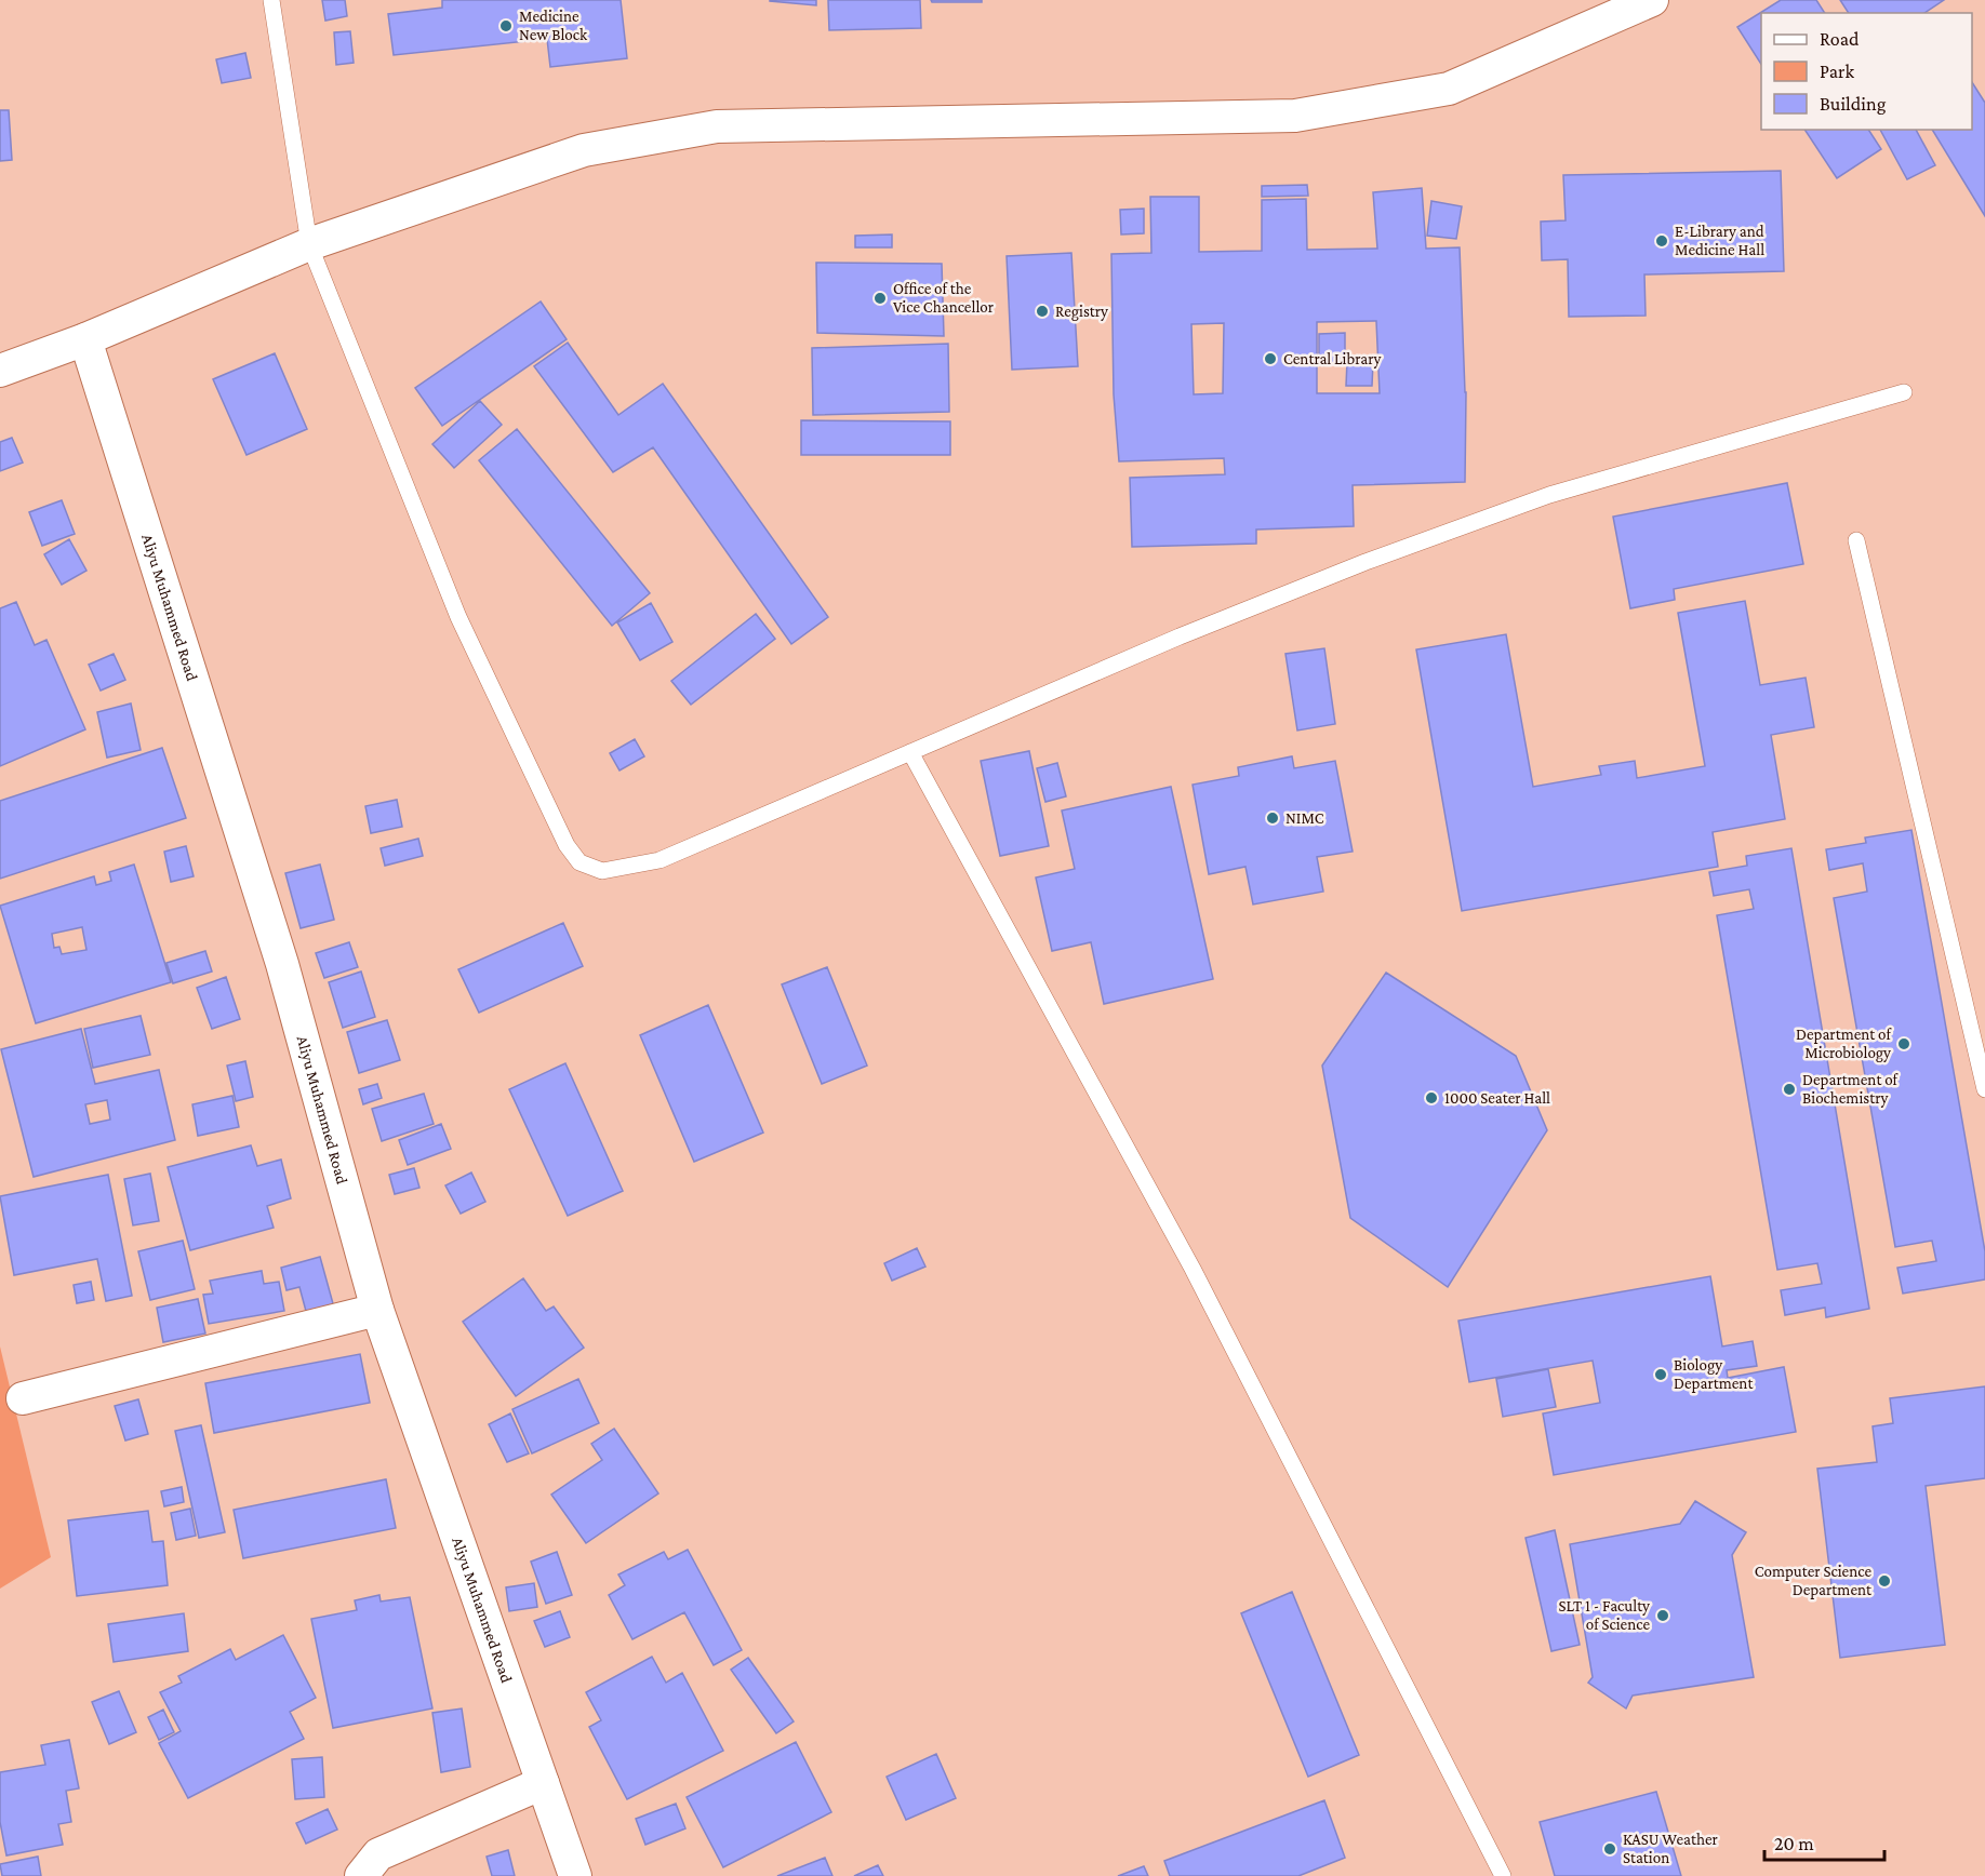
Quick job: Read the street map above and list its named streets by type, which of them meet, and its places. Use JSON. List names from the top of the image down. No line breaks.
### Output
{"streets":{"street":["Aliyu Muhammed Road"]},"places":["Medicine New Block","E-Library and Medicine Hall","Office of the Vice Chancellor","Registry","Central Library","NIMC","Department of Microbiology","Department of Biochemistry","1000 Seater Hall","Biology Department","Computer Science Department","SLT 1 - Faculty of Science","KASU Weather Station"],"legend":["Road","Park","Building"],"scale_bar":"20 m"}
